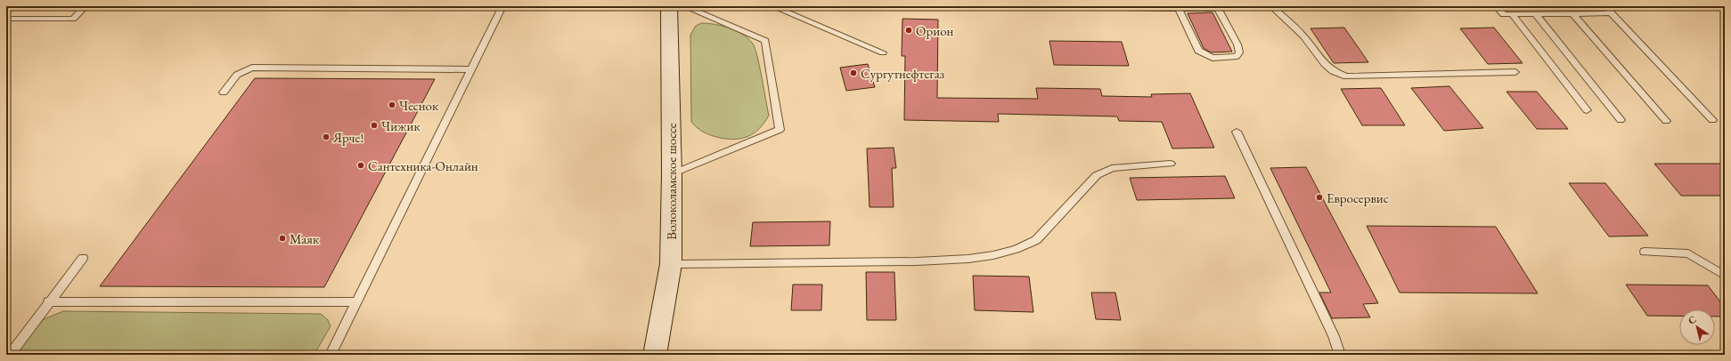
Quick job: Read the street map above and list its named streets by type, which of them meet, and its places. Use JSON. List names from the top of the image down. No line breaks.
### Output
{"streets":{"main road":["Волоколамское шоссе"]},"places":["Орион","Сургутнефтегаз","Чеснок","Чижик","Ярче!","Сантехника-Онлайн","Евросервис","Маяк"],"north":"top left"}
